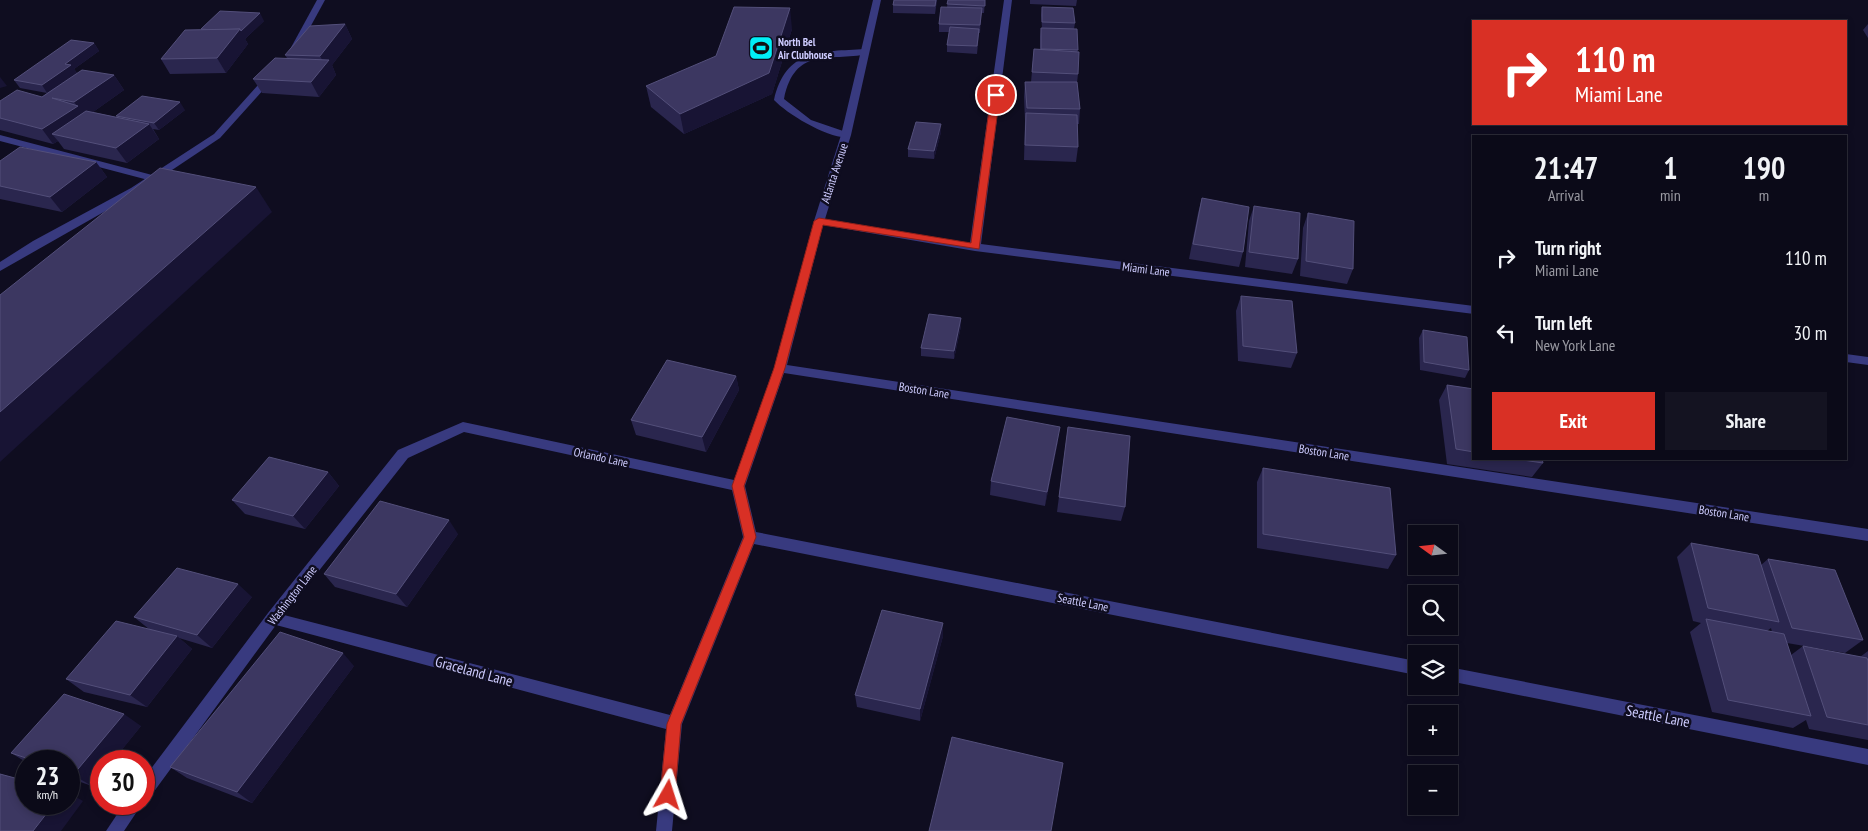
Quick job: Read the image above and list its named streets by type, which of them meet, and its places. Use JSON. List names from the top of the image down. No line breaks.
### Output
{"streets":{"street":["Atlanta Avenue","Miami Lane","Boston Lane","Orlando Lane","Washington Lane","Seattle Lane","Graceland Lane"]},"crossings":[["Atlanta Avenue","Miami Lane"],["Atlanta Avenue","Boston Lane"],["Atlanta Avenue","Orlando Lane"],["Orlando Lane","Washington Lane"],["Washington Lane","Graceland Lane"]],"places":{"sports":["North Bel Air Clubhouse"]},"north":"left","page":{"turn":["110 m","Miami Lane"],"eta":["21:47","Arrival","1","min","190","m"],"list":[{"name":"Turn right","note":"Miami Lane","value":"110 m"},{"name":"Turn left","note":"New York Lane","value":"30 m"}],"buttons":["Exit","Share"],"map_buttons":["+","−"],"speed":"23 km/h","limit":"30"}}
